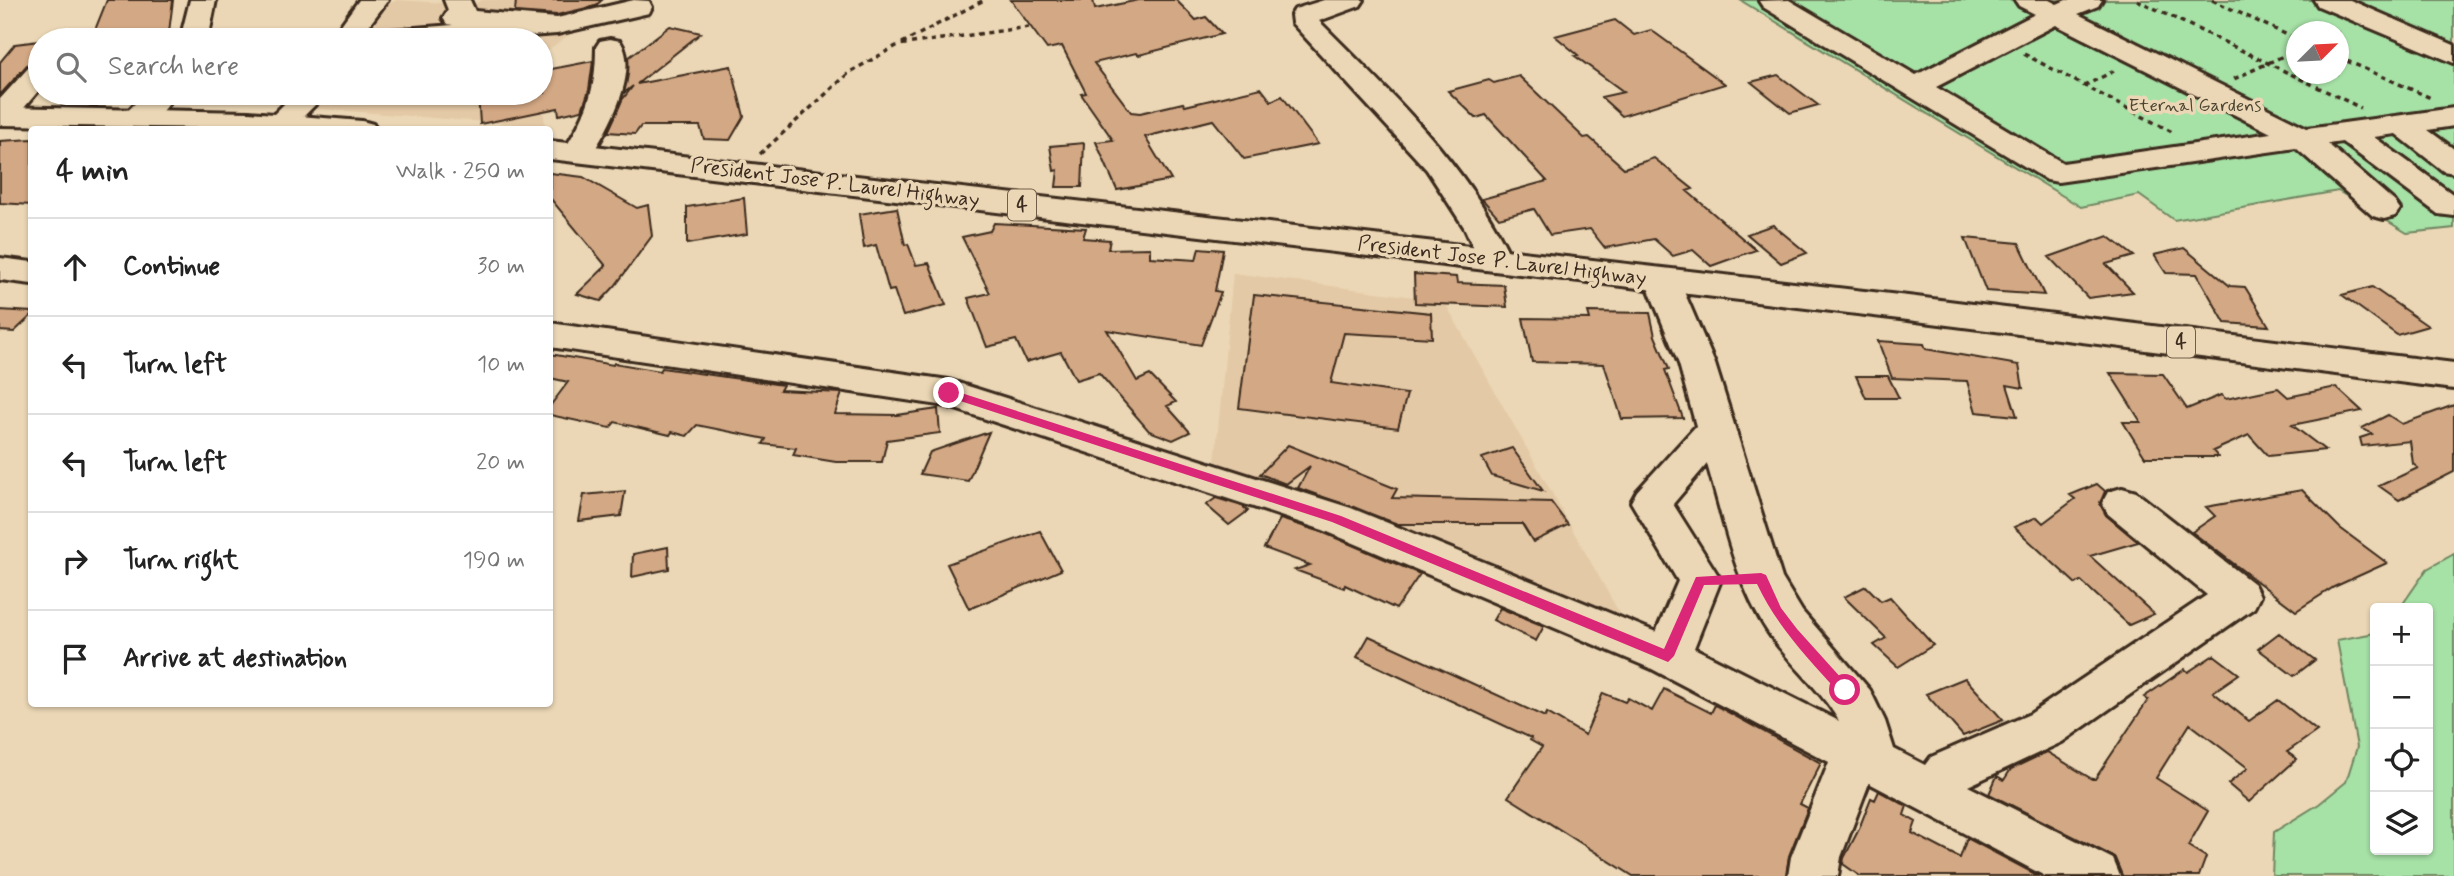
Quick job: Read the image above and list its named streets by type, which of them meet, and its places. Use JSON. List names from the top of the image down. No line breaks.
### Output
{"streets":{"main road":["President Jose P. Laurel Highway","4"]},"parks":["Eternal Gardens"],"north":"top right","page":{"search":"Search here","heading":["4 min","Walk · 250 m"],"list":[["Continue","30 m"],["Turn left","10 m"],["Turn left","20 m"],["Turn right","190 m"],"Arrive at destination"],"map_buttons":["+","−"]}}
